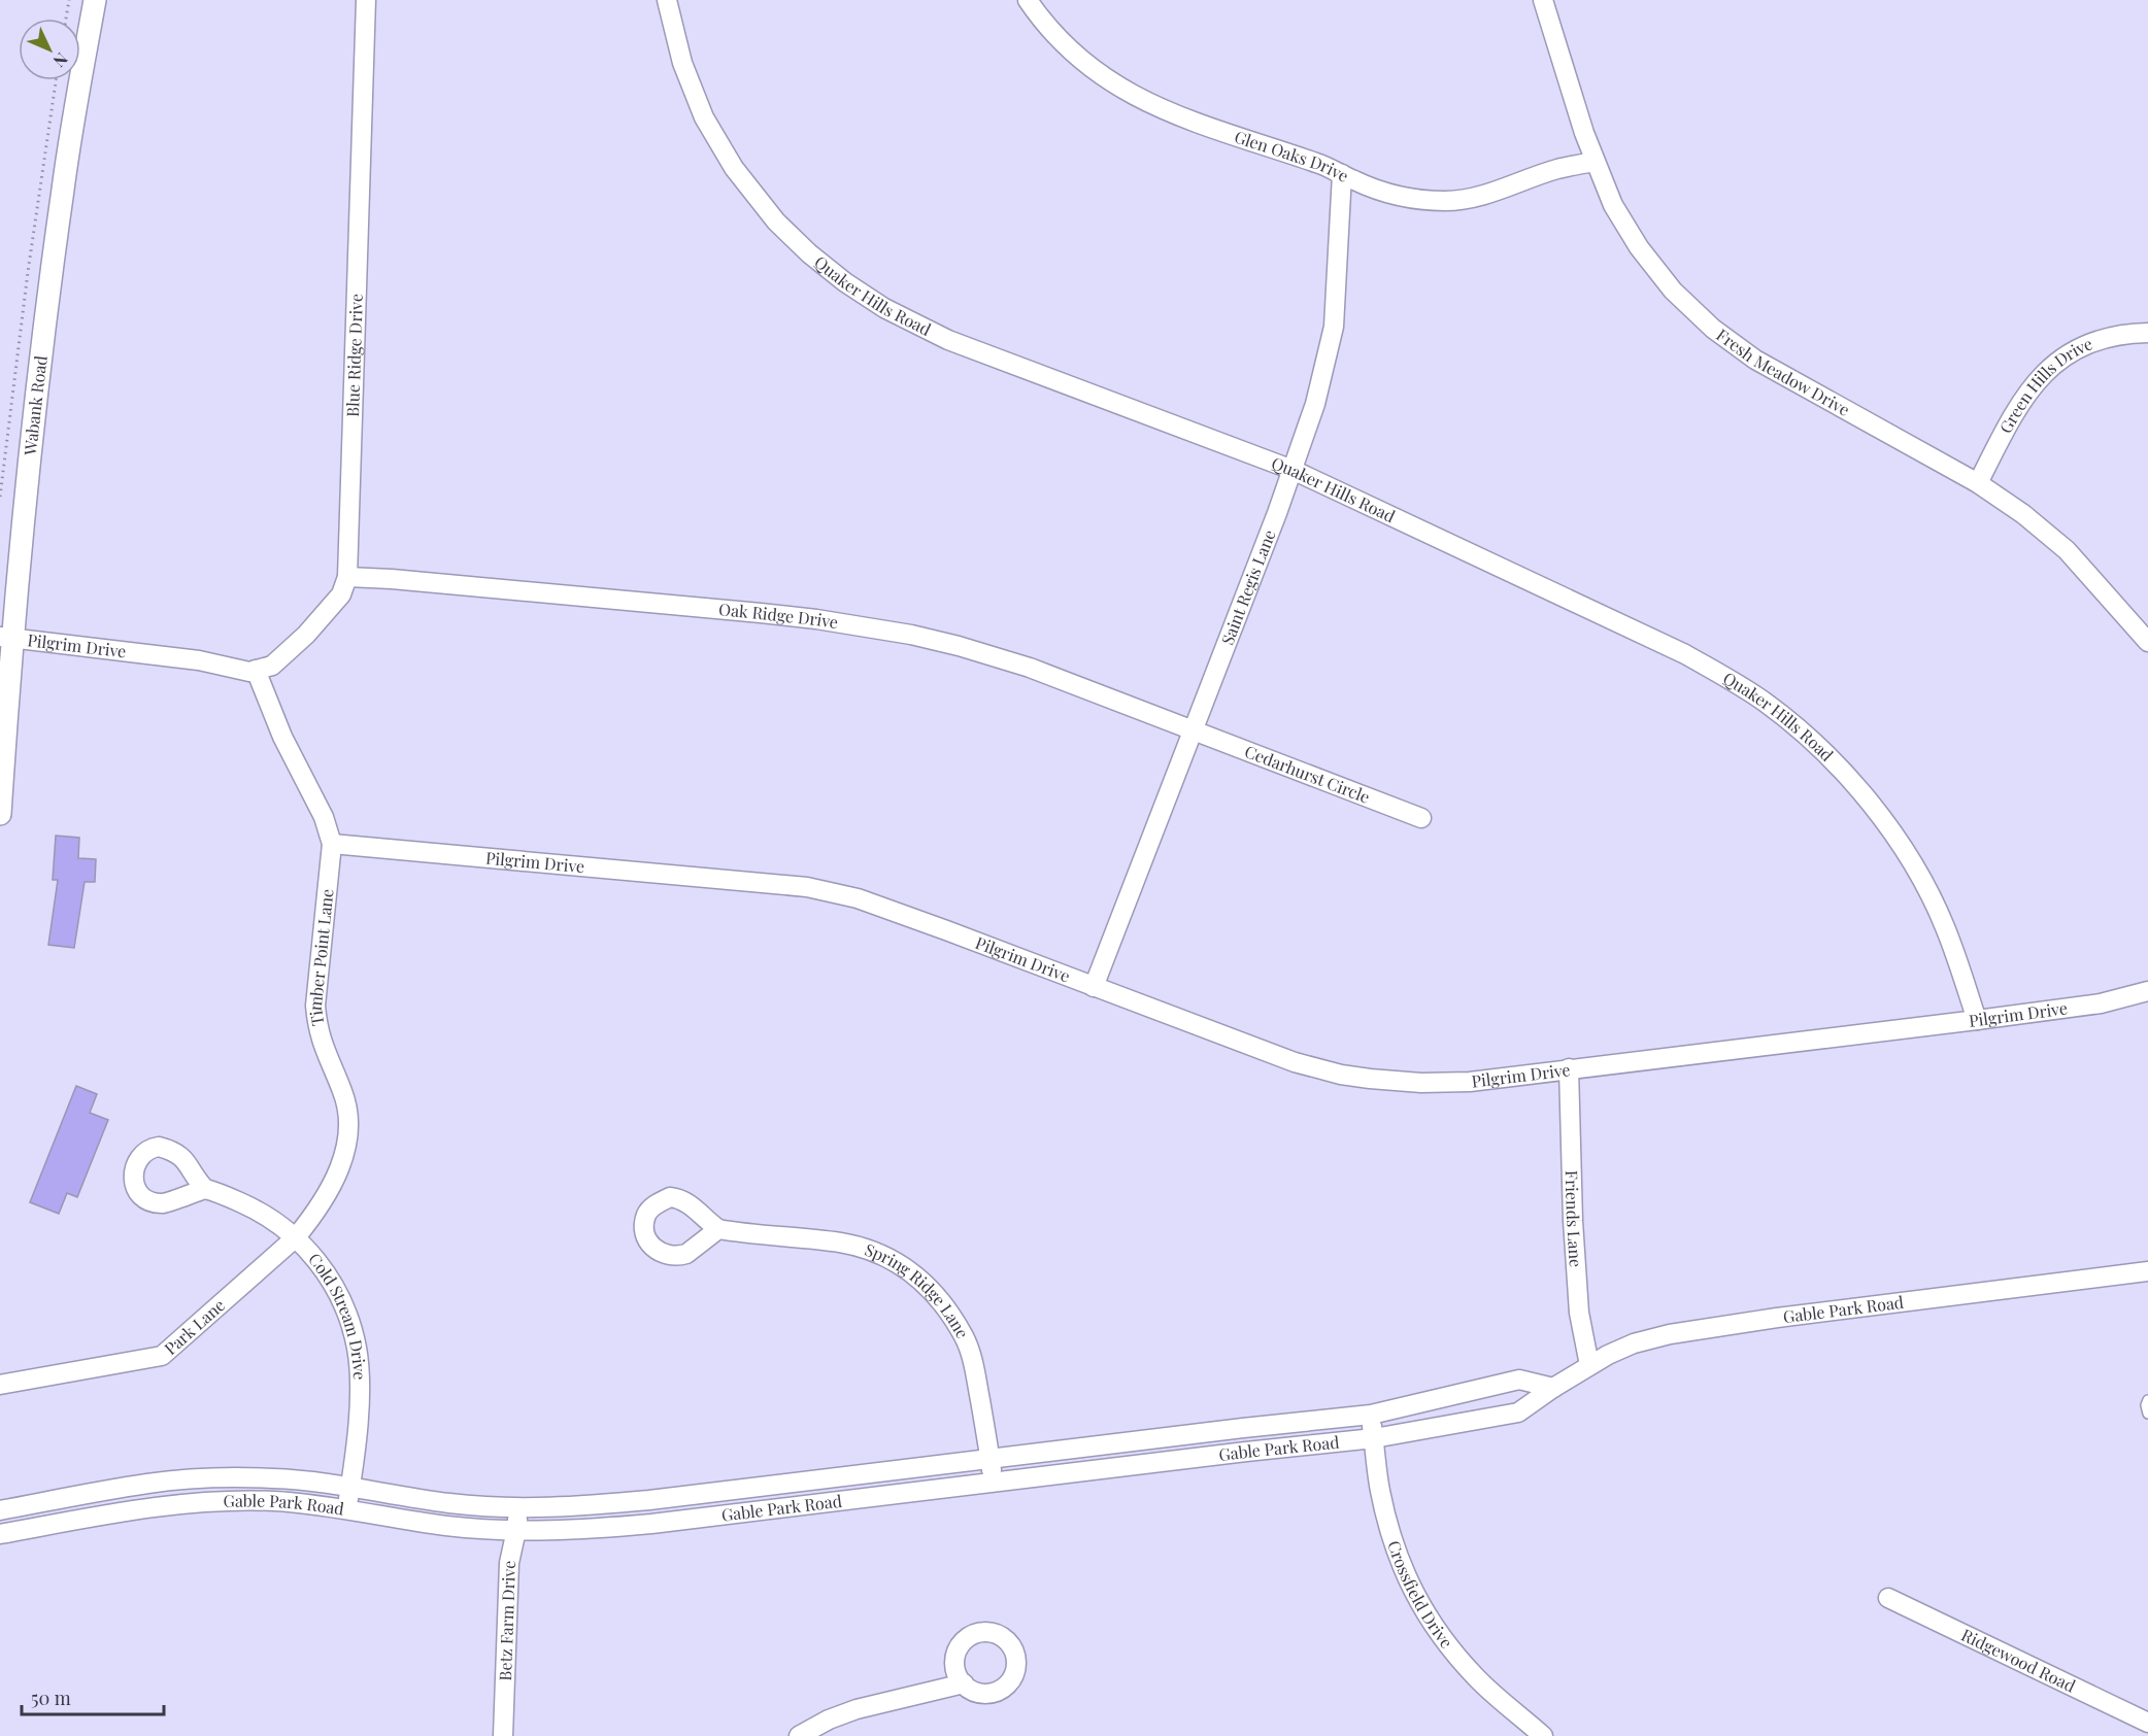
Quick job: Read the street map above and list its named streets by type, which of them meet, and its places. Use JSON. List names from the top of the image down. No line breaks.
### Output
{"streets":{"street":["Glen Oaks Drive","Quaker Hills Road","Blue Ridge Drive","Fresh Meadow Drive","Green Hills Drive","Wabank Road","Saint Regis Lane","Oak Ridge Drive","Pilgrim Drive","Cedarhurst Circle","Timber Point Lane","Friends Lane","Spring Ridge Lane","Gable Park Road","Cold Stream Drive","Park Lane","Crossfield Drive","Betz Farm Drive","Ridgewood Road"]},"crossings":[["Glen Oaks Drive","Fresh Meadow Drive"],["Glen Oaks Drive","Saint Regis Lane"],["Quaker Hills Road","Saint Regis Lane"],["Quaker Hills Road","Pilgrim Drive"],["Blue Ridge Drive","Oak Ridge Drive"],["Blue Ridge Drive","Pilgrim Drive"],["Fresh Meadow Drive","Green Hills Drive"],["Wabank Road","Pilgrim Drive"],["Saint Regis Lane","Oak Ridge Drive"],["Saint Regis Lane","Pilgrim Drive"],["Saint Regis Lane","Cedarhurst Circle"],["Oak Ridge Drive","Cedarhurst Circle"],["Pilgrim Drive","Timber Point Lane"],["Pilgrim Drive","Friends Lane"],["Timber Point Lane","Cold Stream Drive"],["Timber Point Lane","Park Lane"],["Friends Lane","Gable Park Road"],["Spring Ridge Lane","Gable Park Road"],["Gable Park Road","Cold Stream Drive"],["Gable Park Road","Crossfield Drive"],["Gable Park Road","Betz Farm Drive"],["Cold Stream Drive","Park Lane"]],"scale_bar":"50 m","north":"bottom right"}
